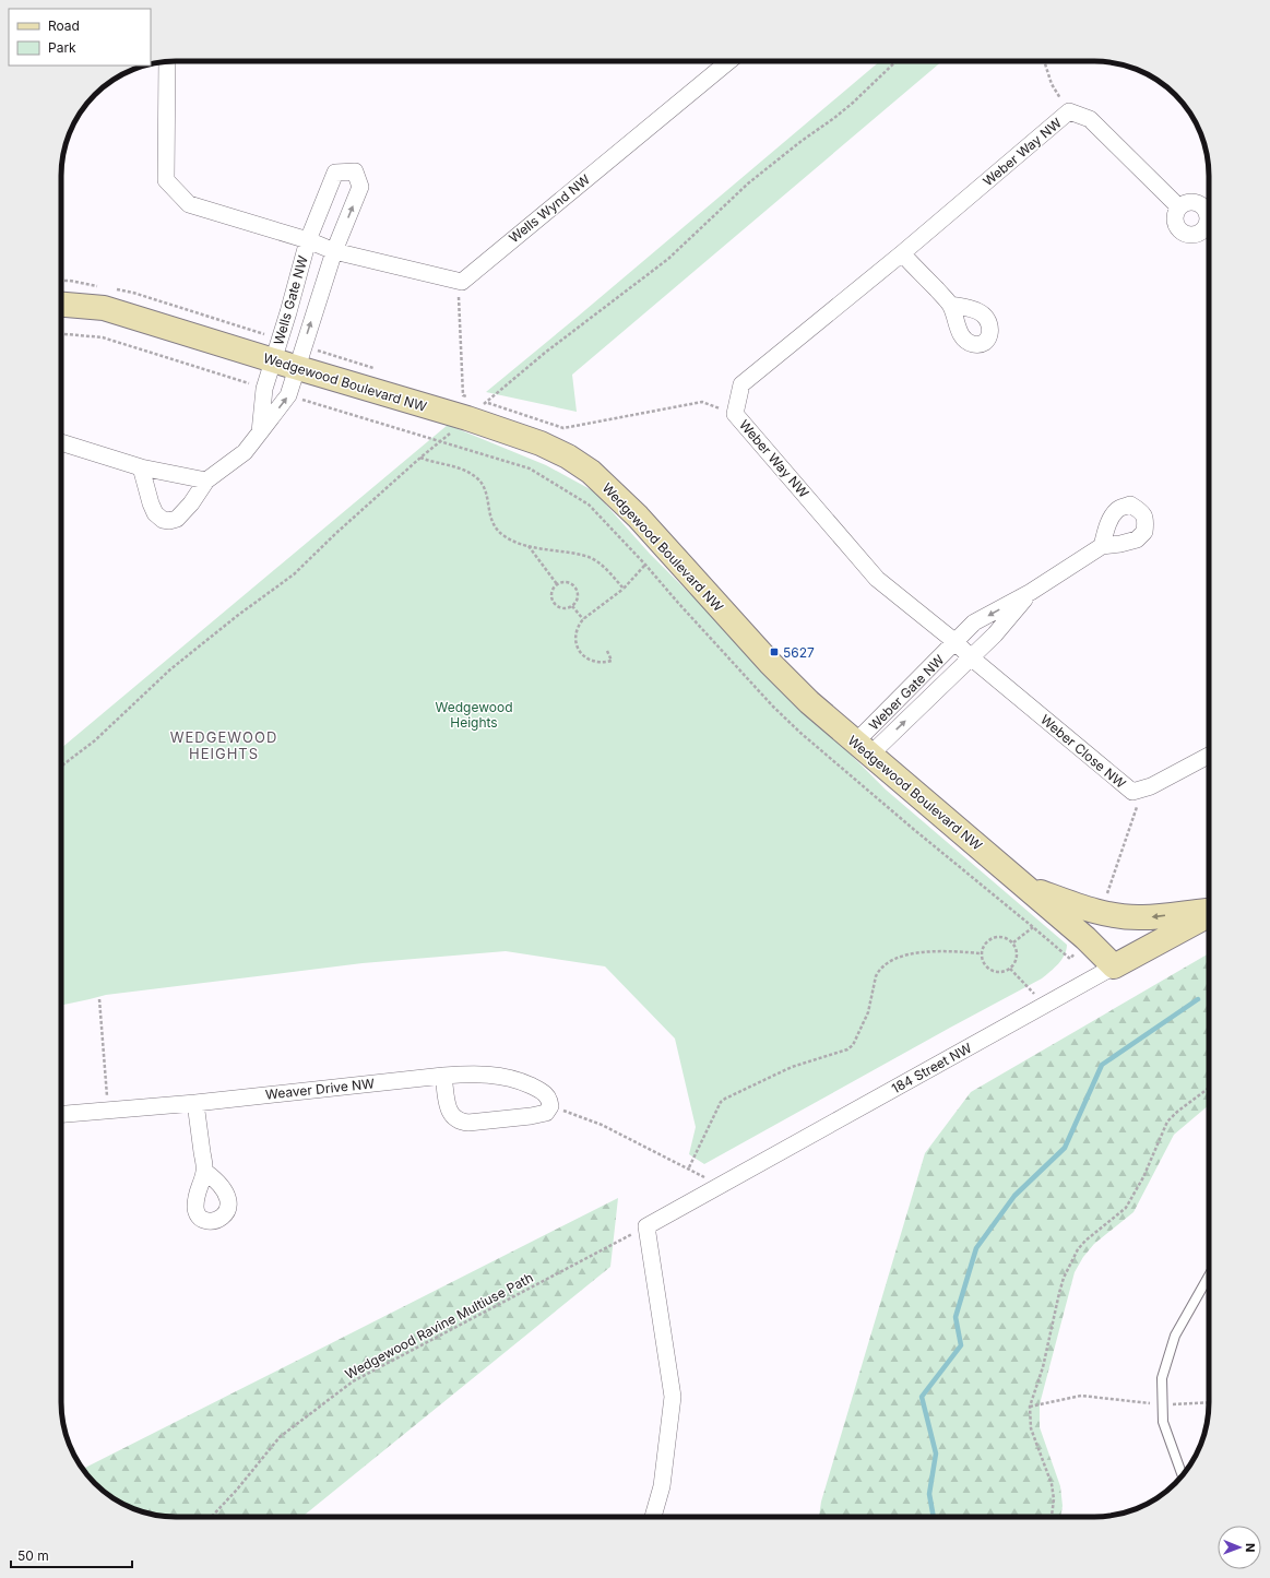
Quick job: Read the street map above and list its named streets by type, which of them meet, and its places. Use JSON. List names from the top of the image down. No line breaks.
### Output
{"streets":{"street":["Weber Way NW","Wells Wynd NW","Wells Gate NW","Wedgewood Boulevard NW","Weber Gate NW","Weber Close NW","184 Street NW","Weaver Drive NW"],"path":["Wedgewood Ravine Multiuse Path"]},"crossings":[["Weber Way NW","Weber Gate NW"],["Weber Way NW","Weber Close NW"],["Wells Gate NW","Wedgewood Boulevard NW"],["Wedgewood Boulevard NW","Weber Gate NW"],["Wedgewood Boulevard NW","184 Street NW"],["Weber Gate NW","Weber Close NW"],["184 Street NW","Wedgewood Ravine Multiuse Path"]],"districts":["WEDGEWOOD HEIGHTS"],"parks":["Wedgewood Heights"],"places":{"transit":["5627"]},"legend":["Road","Park"],"scale_bar":"50 m","north":"right"}
